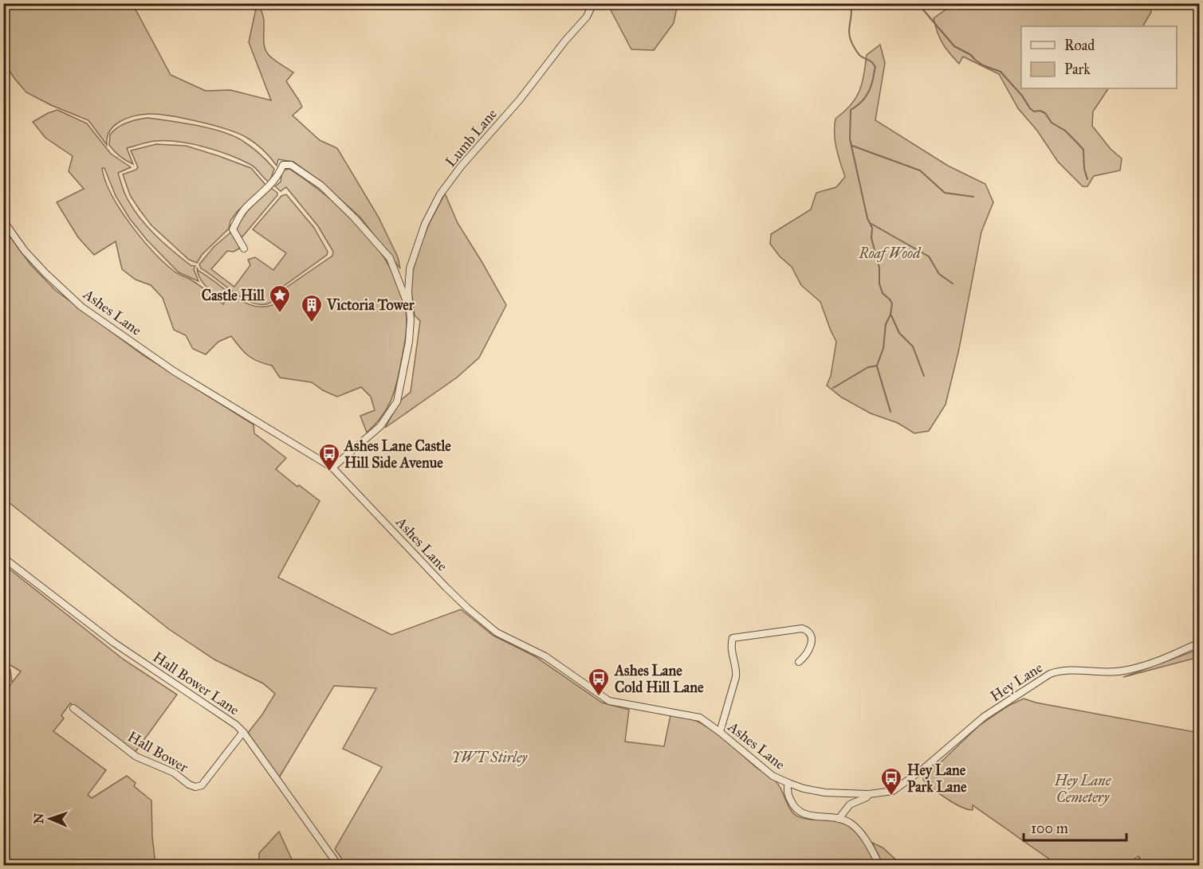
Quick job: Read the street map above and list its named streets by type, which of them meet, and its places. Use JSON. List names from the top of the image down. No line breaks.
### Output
{"streets":{"street":["Lumb Lane","Ashes Lane","Hey Lane","Hall Bower Lane","Hall Bower"]},"crossings":[["Lumb Lane","Ashes Lane"],["Ashes Lane","Hey Lane"],["Hall Bower Lane","Hall Bower"]],"parks":["Roaf Wood","YWT Stirley","Hey Lane Cemetery"],"places":{"place":["Castle Hill"],"building":["Victoria Tower"],"bus stop":["Ashes Lane Castle Hill Side Avenue","Ashes Lane Cold Hill Lane","Hey Lane Park Lane"]},"legend":["Road","Park"],"scale_bar":"100 m","north":"left"}
